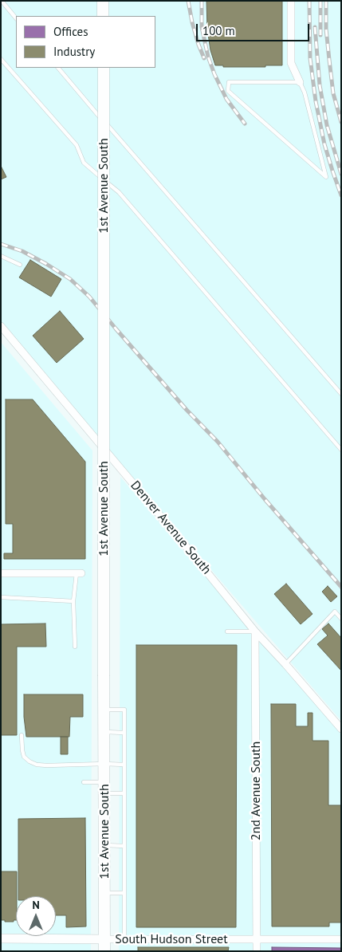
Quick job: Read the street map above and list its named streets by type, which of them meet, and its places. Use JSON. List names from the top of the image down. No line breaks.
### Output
{"streets":{"main road":["1st Avenue South"],"street":["Denver Avenue South","2nd Avenue South","South Hudson Street"]},"crossings":[["1st Avenue South","South Hudson Street"],["Denver Avenue South","2nd Avenue South"],["2nd Avenue South","South Hudson Street"]],"legend":["Offices","Industry"],"scale_bar":"100 m","north":"top"}
